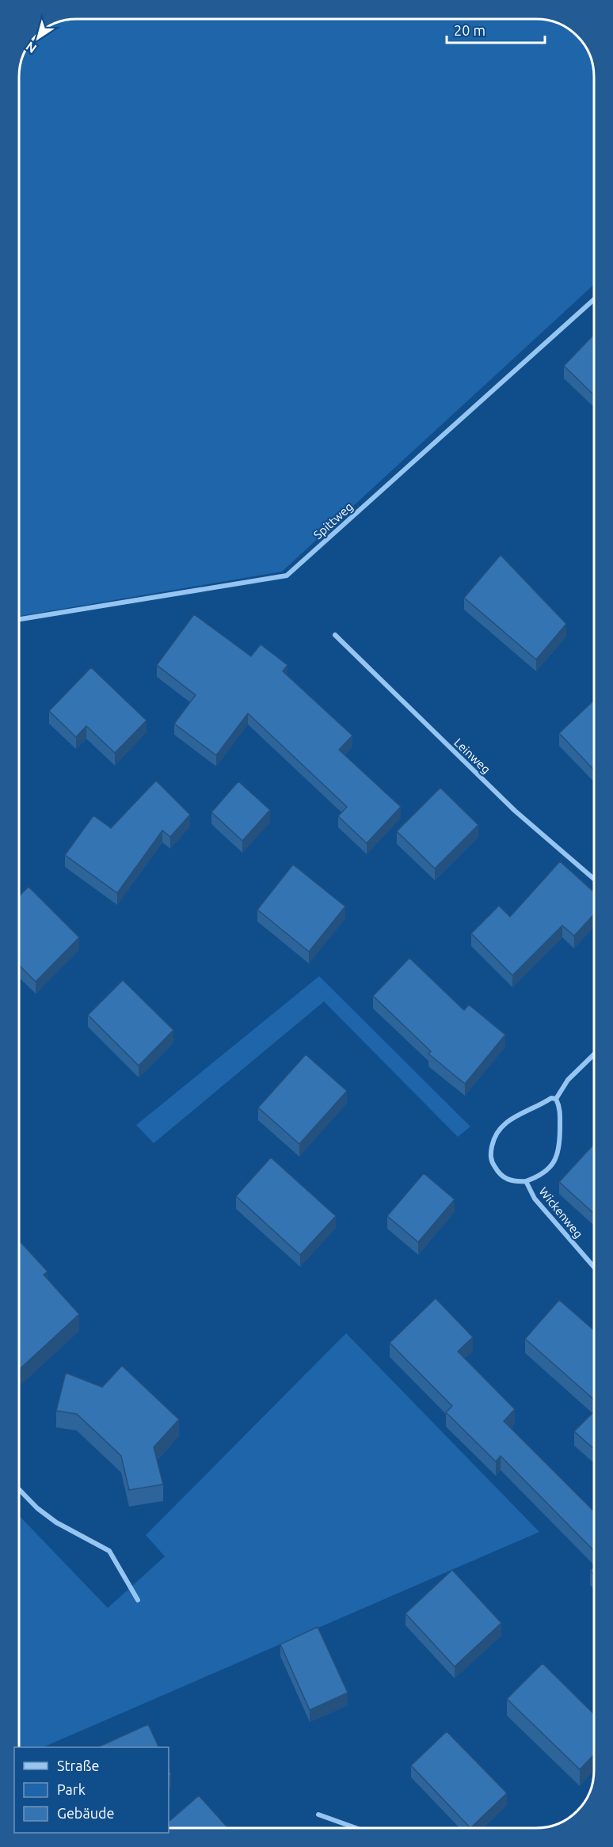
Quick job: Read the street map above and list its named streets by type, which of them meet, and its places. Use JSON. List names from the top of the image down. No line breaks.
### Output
{"streets":{"street":["Spittweg","Leinweg","Wickenweg"]},"legend":["Straße","Park","Gebäude"],"scale_bar":"20 m","north":"bottom left"}
